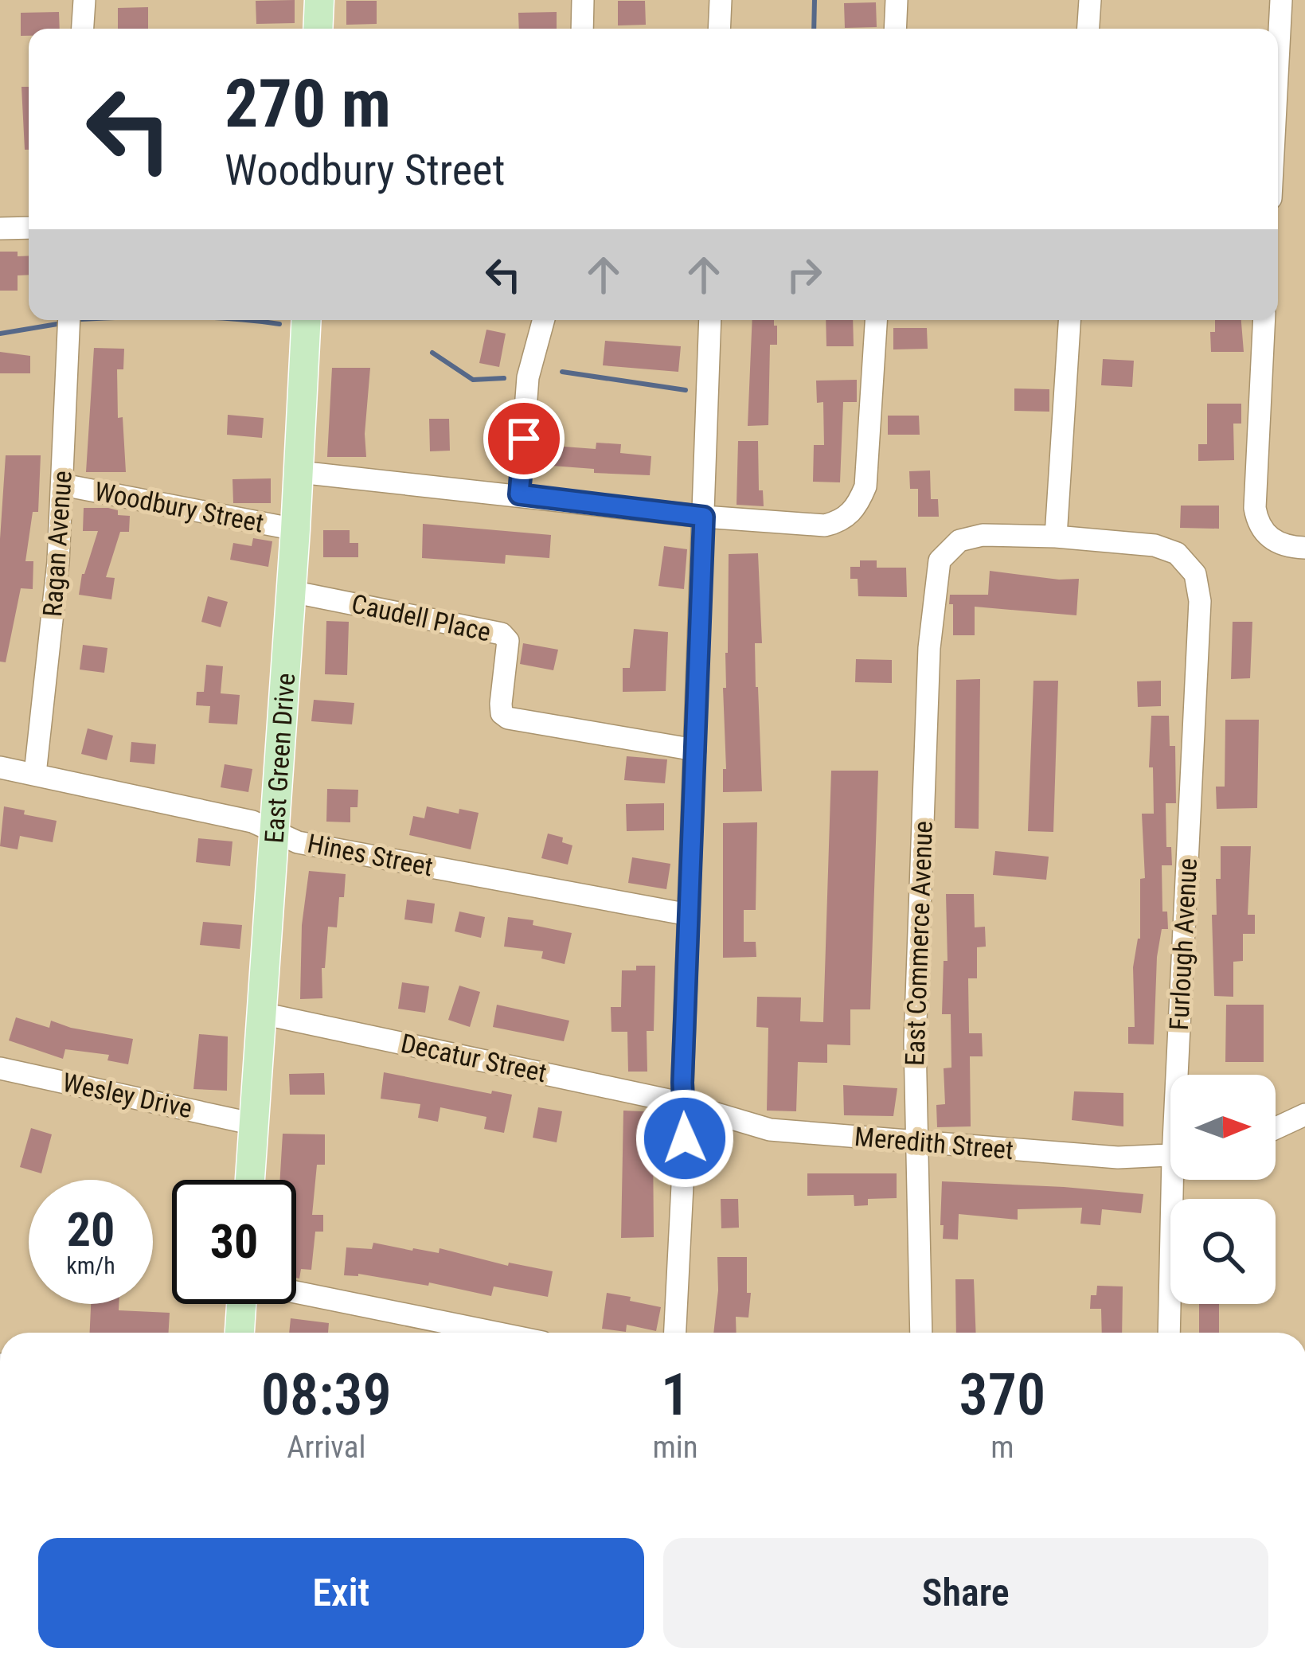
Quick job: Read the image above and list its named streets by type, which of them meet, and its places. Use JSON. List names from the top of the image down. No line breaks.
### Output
{"streets":{"main road":["East Green Drive"],"street":["Woodbury Street","Ragan Avenue","Caudell Place","Hines Street","East Commerce Avenue","Furlough Avenue","Decatur Street","Wesley Drive","Meredith Street"]},"crossings":[["Woodbury Street","Ragan Avenue"],["Woodbury Street","East Green Drive"],["Ragan Avenue","Hines Street"],["Caudell Place","East Green Drive"],["East Green Drive","Hines Street"],["East Green Drive","Decatur Street"],["East Green Drive","Wesley Drive"],["East Commerce Avenue","Furlough Avenue"],["East Commerce Avenue","Meredith Street"],["Decatur Street","Meredith Street"]],"north":"right","page":{"turn":["270 m","Woodbury Street"],"speed":"20 km/h","limit":"30","eta":["08:39","Arrival","1","min","370","m"],"buttons":["Exit","Share"]}}
